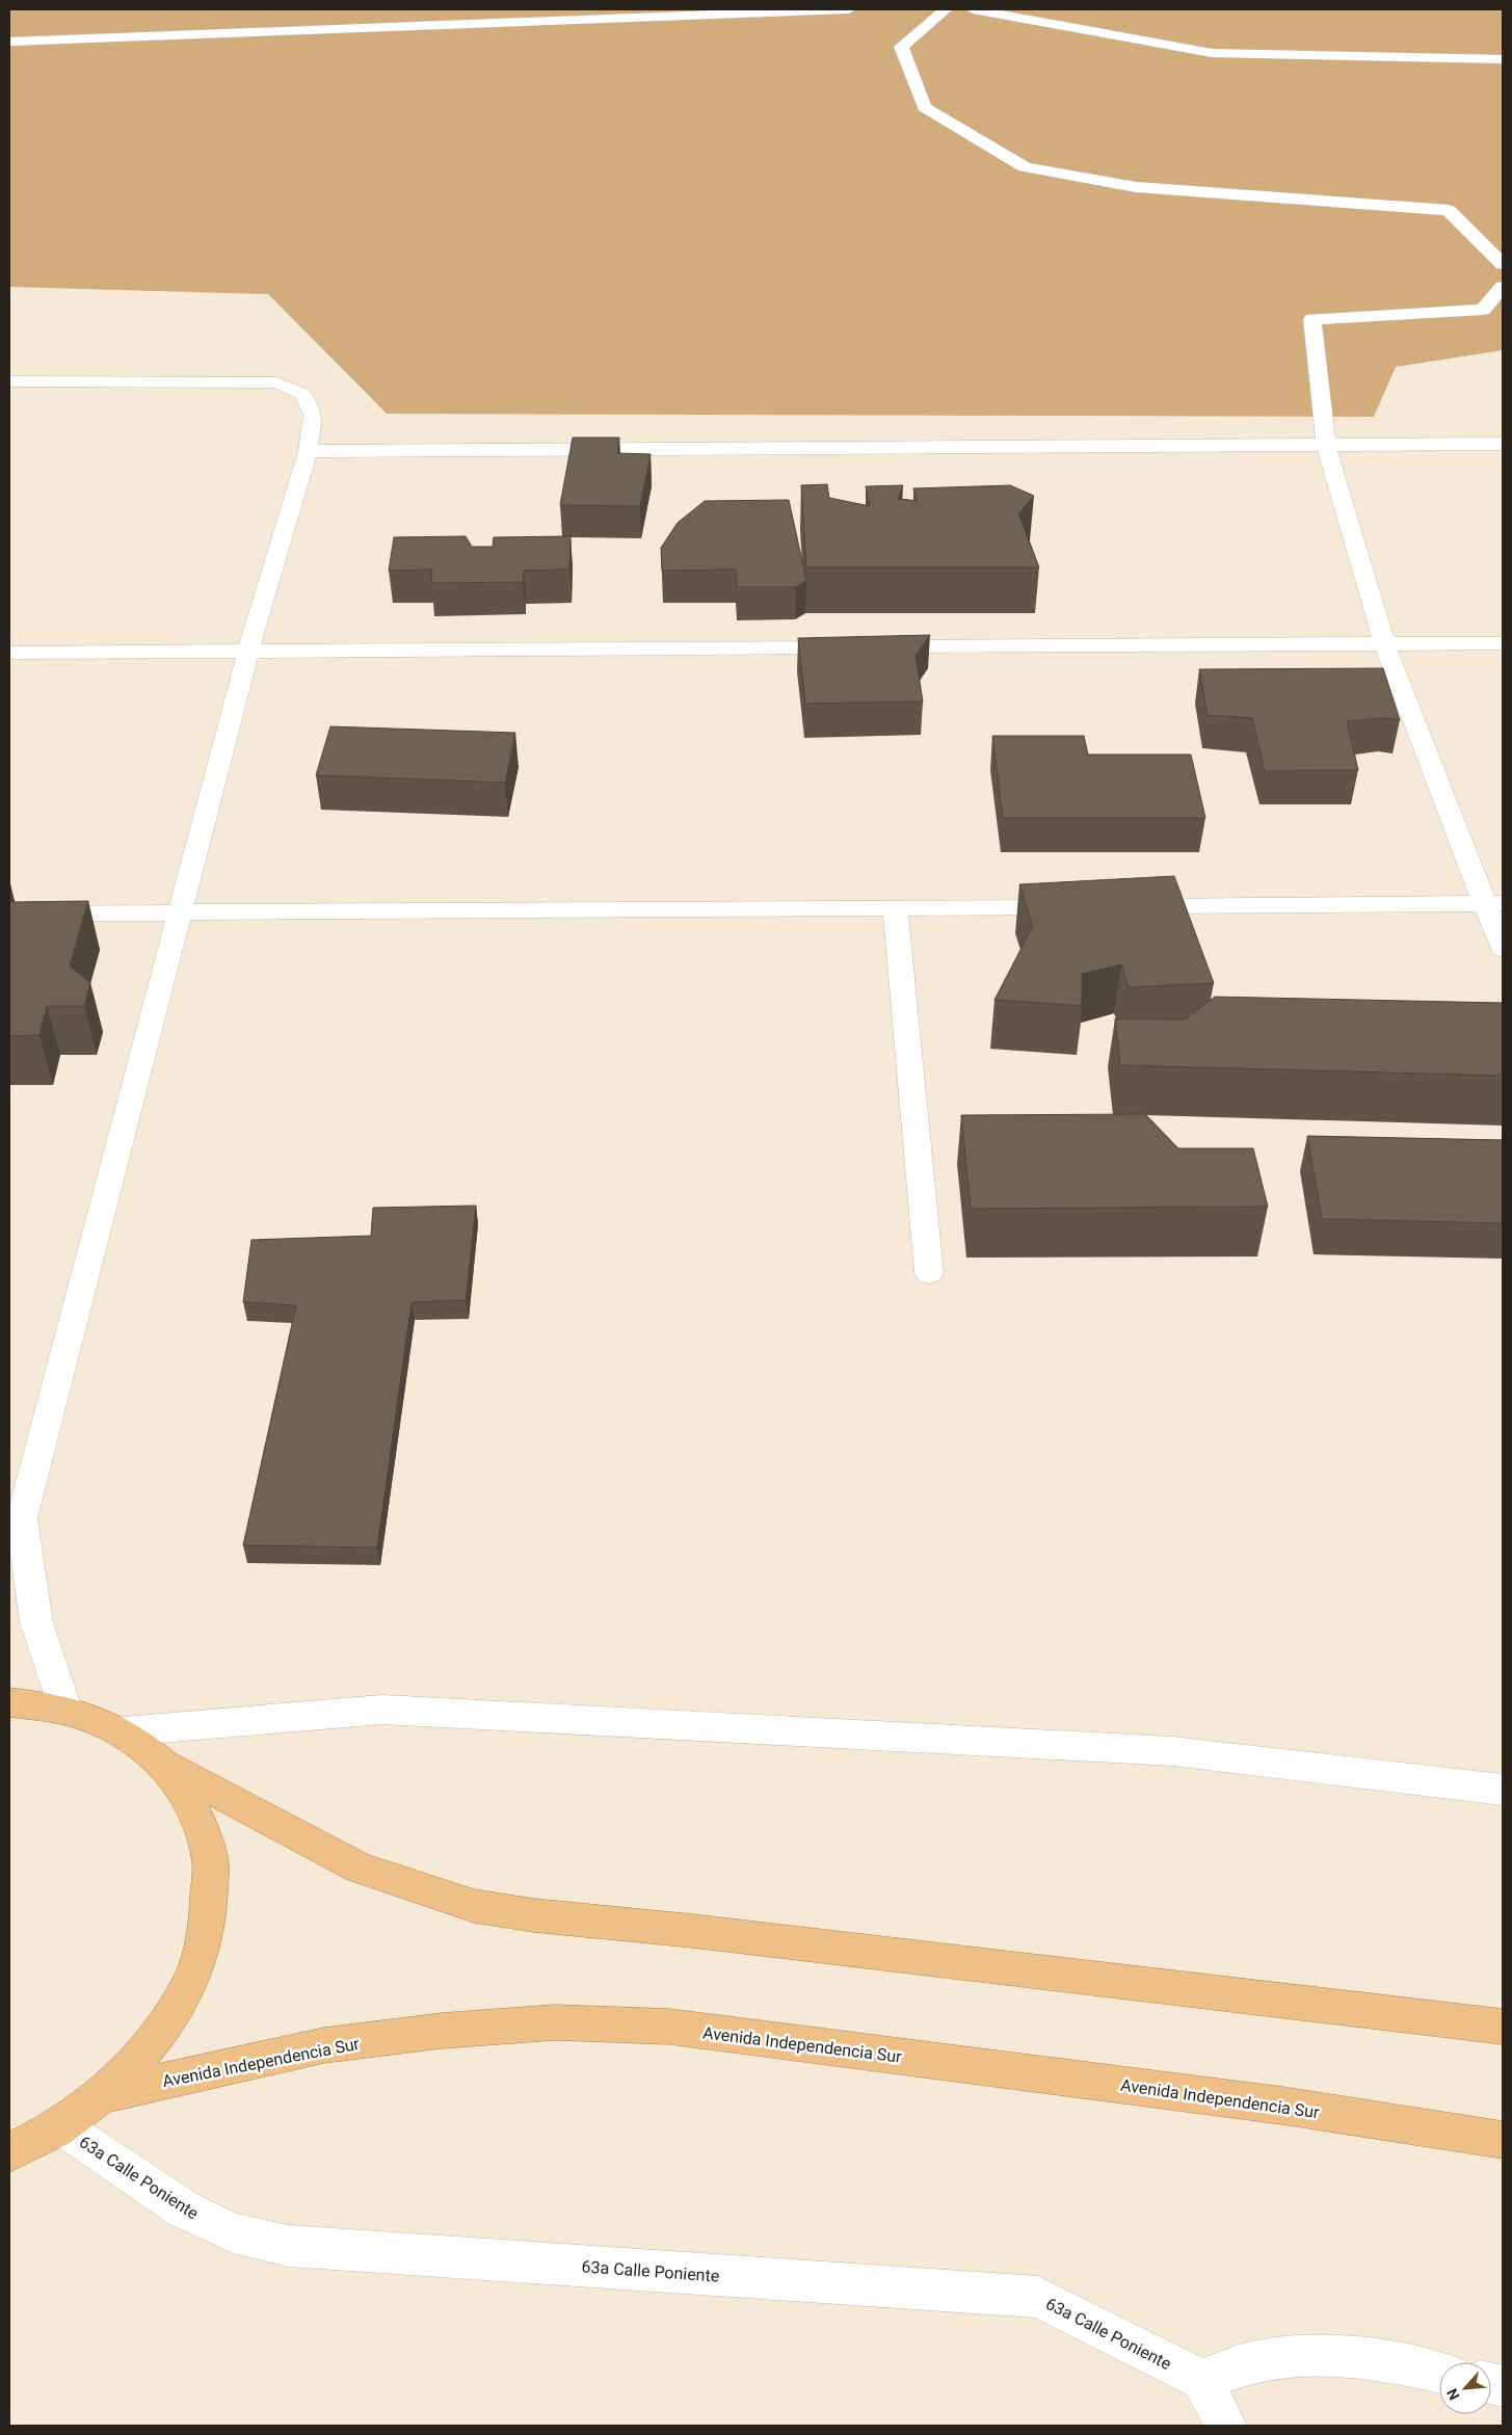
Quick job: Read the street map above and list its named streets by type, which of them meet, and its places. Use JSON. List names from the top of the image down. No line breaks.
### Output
{"streets":{"highway":["Avenida Independencia Sur"],"street":["63a Calle Poniente"]},"north":"bottom left"}
